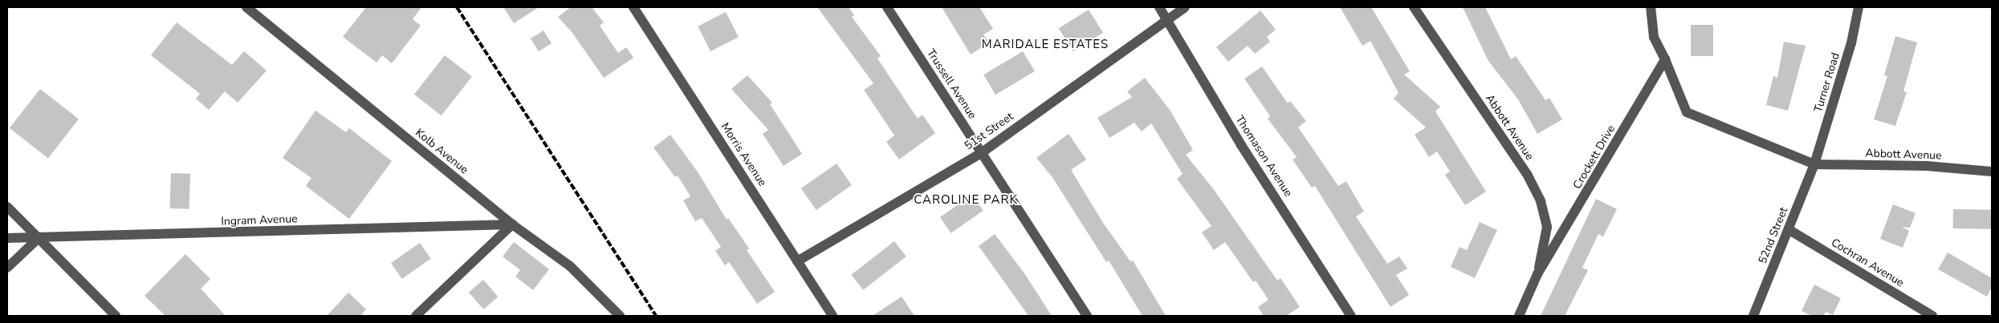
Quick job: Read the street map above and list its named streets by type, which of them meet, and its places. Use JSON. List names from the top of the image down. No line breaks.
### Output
{"streets":{"street":["Turner Road","Trussell Avenue","Abbott Avenue","51st Street","Kolb Avenue","Morris Avenue","Thomason Avenue","Crockett Drive","Ingram Avenue","52nd Street","Cochran Avenue"]},"crossings":[["Turner Road","Abbott Avenue"],["Turner Road","52nd Street"],["Trussell Avenue","51st Street"],["Abbott Avenue","Crockett Drive"],["Abbott Avenue","52nd Street"],["51st Street","Morris Avenue"],["51st Street","Thomason Avenue"],["Kolb Avenue","Ingram Avenue"],["52nd Street","Cochran Avenue"]],"districts":["MARIDALE ESTATES","CAROLINE PARK"]}
